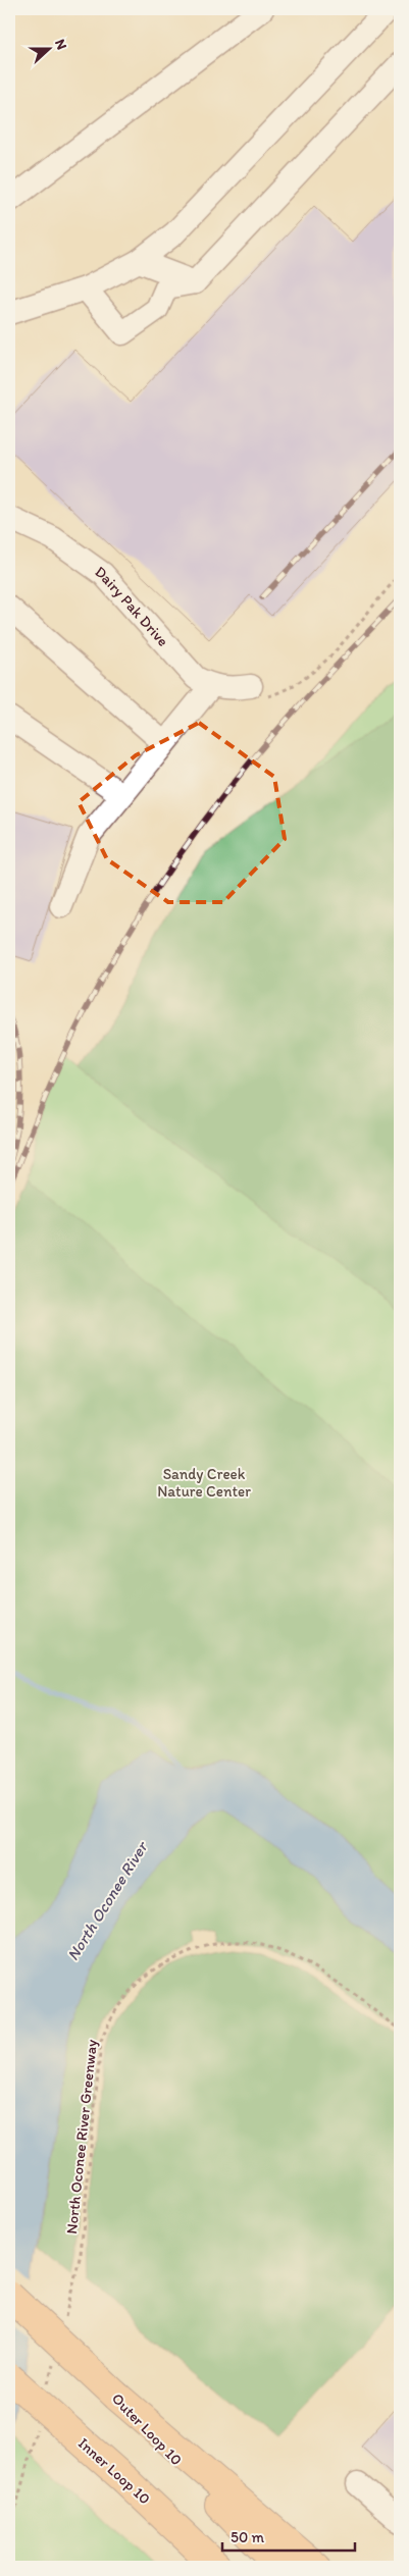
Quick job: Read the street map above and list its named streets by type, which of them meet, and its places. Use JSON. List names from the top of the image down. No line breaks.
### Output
{"streets":{"highway":["Outer Loop 10","Inner Loop 10"],"street":["Dairy Pak Drive"],"path":["North Oconee River Greenway"]},"water":["North Oconee River"],"parks":["Sandy Creek Nature Center"],"scale_bar":"50 m","north":"right"}
